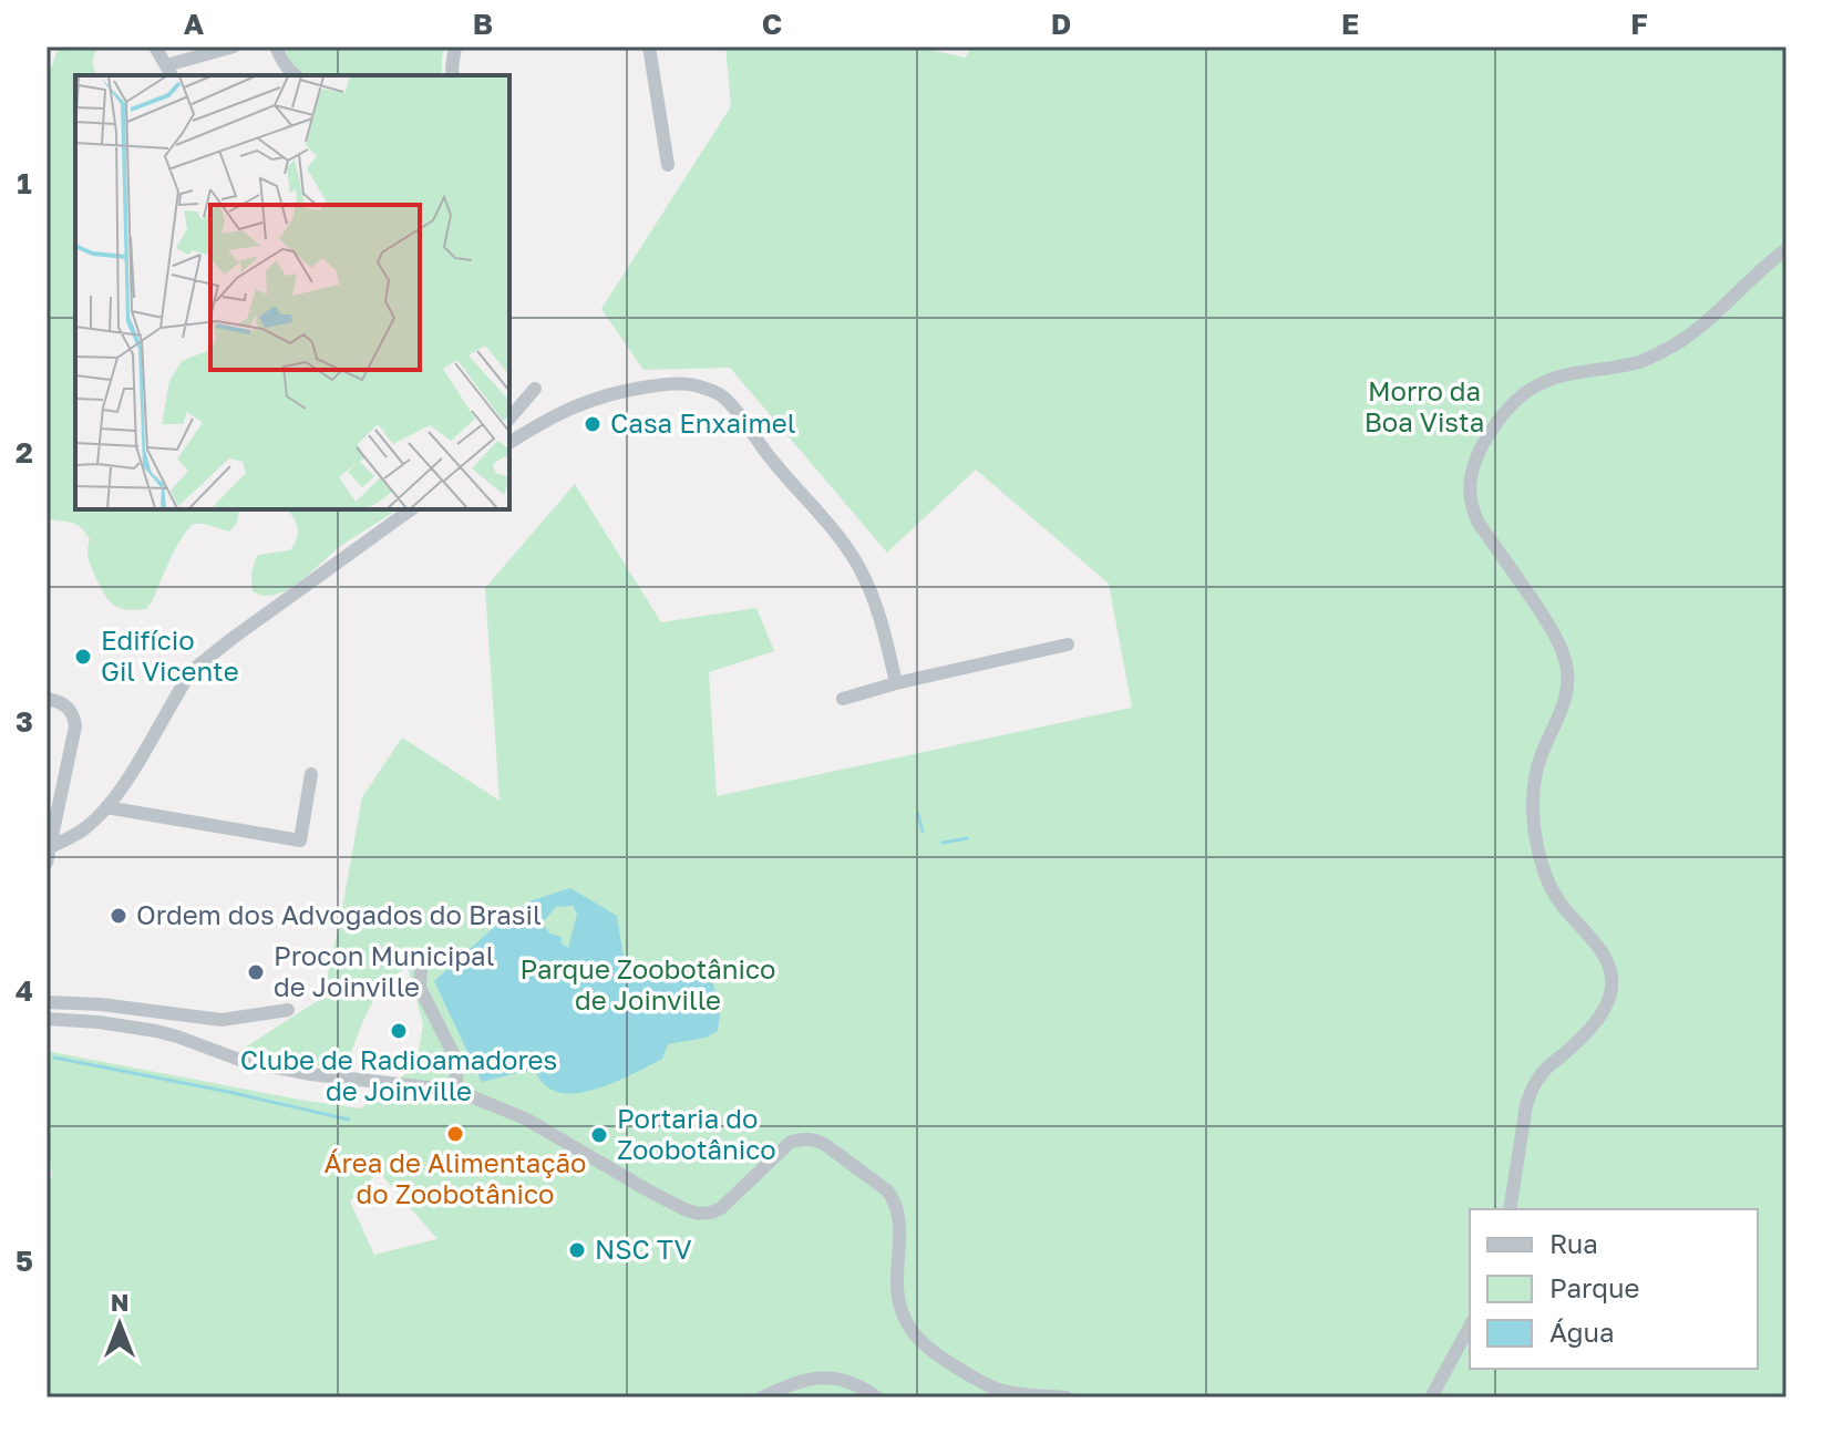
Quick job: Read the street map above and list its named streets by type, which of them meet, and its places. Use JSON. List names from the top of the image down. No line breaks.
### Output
{"parks":["Morro da Boa Vista","Parque Zoobotânico de Joinville"],"places":["Casa Enxaimel","Edifício Gil Vicente","Ordem dos Advogados do Brasil","Procon Municipal de Joinville","Clube de Radioamadores de Joinville","Área de Alimentação do Zoobotânico","Portaria do Zoobotânico","NSC TV"],"legend":["Rua","Parque","Água"],"north":"top","grid":{"columns":["A","B","C","D","E","F"],"rows":["1","2","3","4","5"]}}
